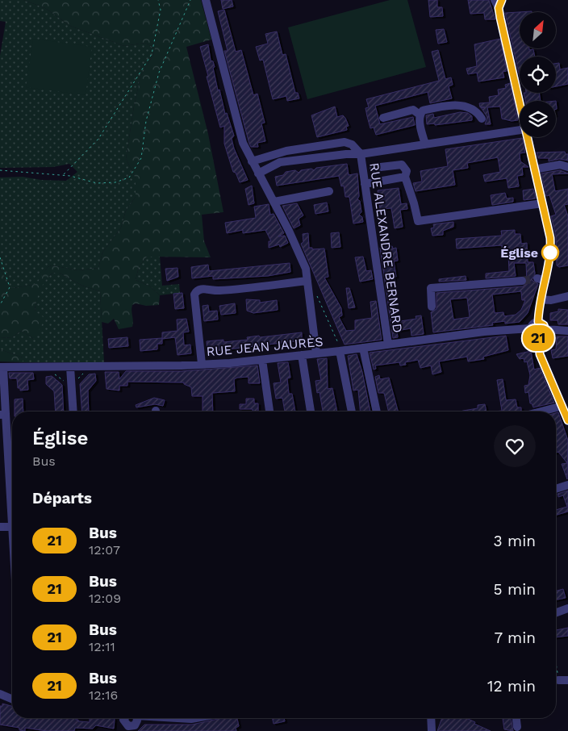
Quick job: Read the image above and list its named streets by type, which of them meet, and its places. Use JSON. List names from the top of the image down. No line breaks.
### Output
{"streets":{"street":["RUE ALEXANDRE BERNARD","RUE JEAN JAURÈS"]},"crossings":[["RUE ALEXANDRE BERNARD","RUE JEAN JAURÈS"]],"places":["Église"],"lines":["bus line 21"],"north":"top right","page":{"on_map":"21","heading":[["Église","Bus"],"Départs"],"list":[{"mark":"21","name":"Bus","note":"12:07","value":"3 min"},{"mark":"21","name":"Bus","note":"12:09","value":"5 min"},{"mark":"21","name":"Bus","note":"12:11","value":"7 min"},{"mark":"21","name":"Bus","note":"12:16","value":"12 min"}]}}
